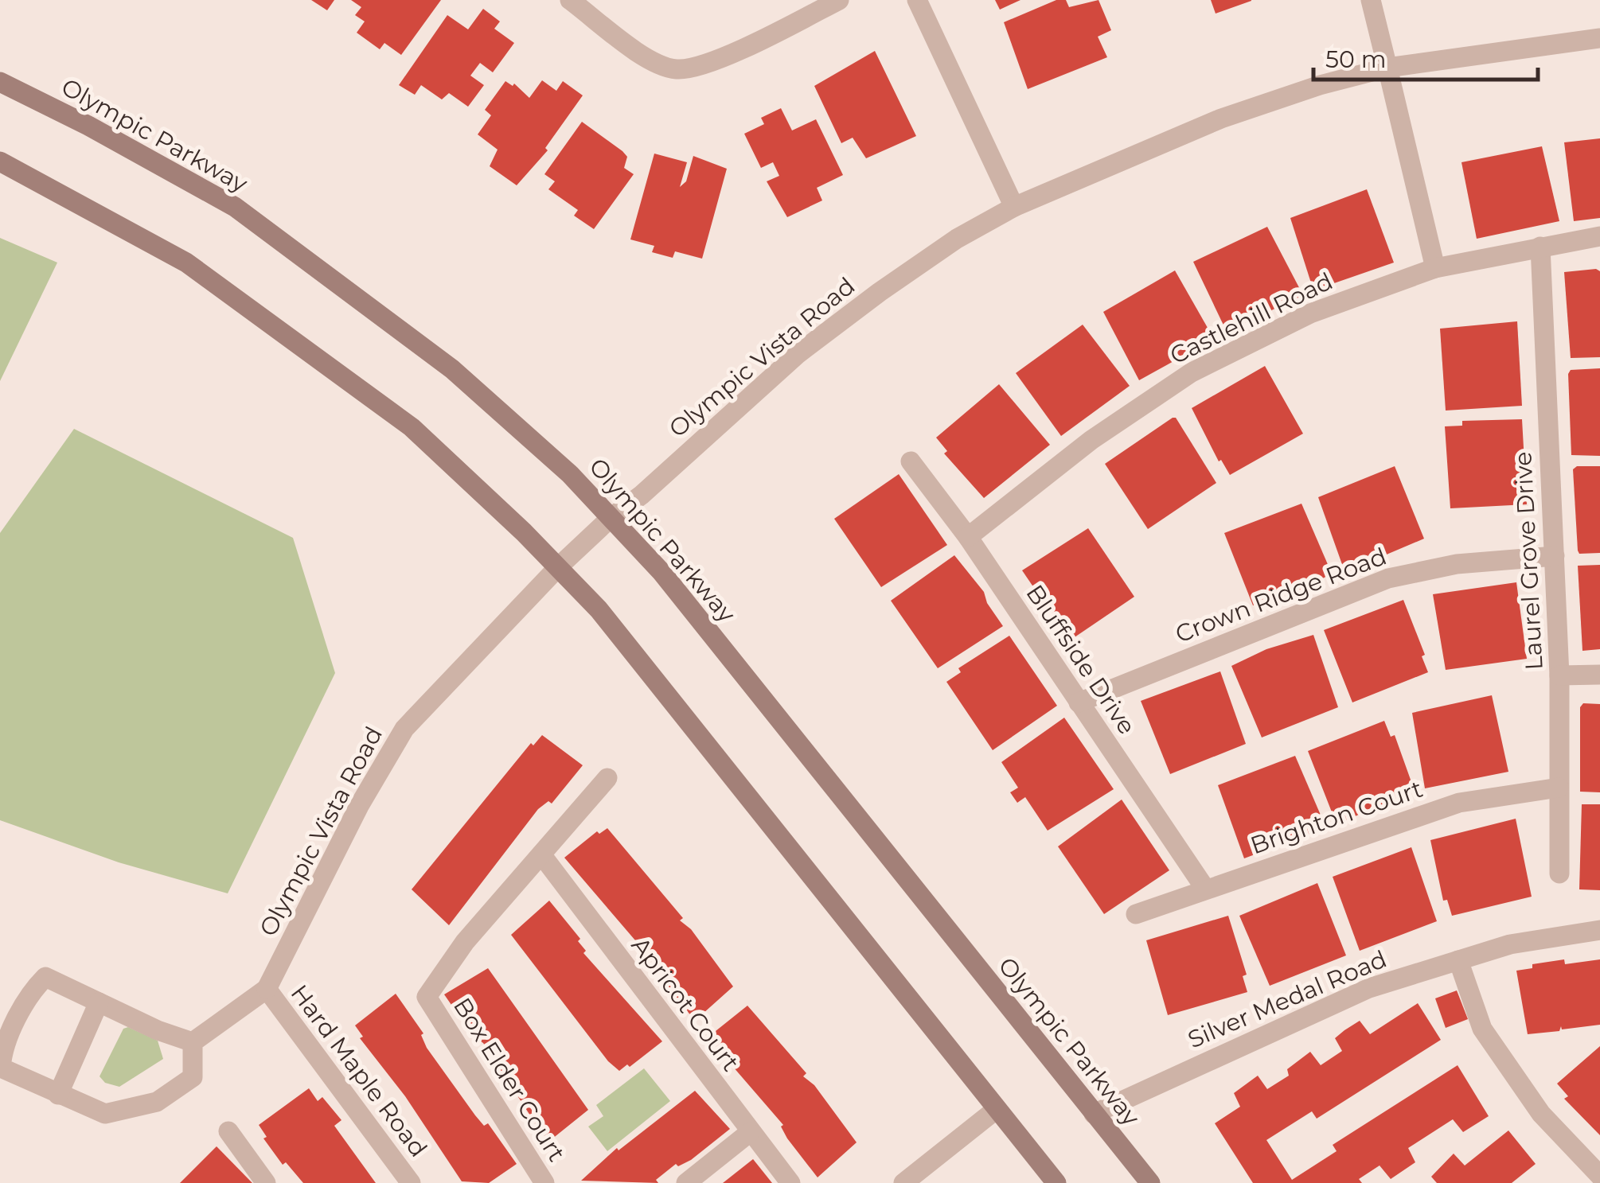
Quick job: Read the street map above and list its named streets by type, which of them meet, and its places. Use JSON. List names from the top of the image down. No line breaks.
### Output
{"streets":{"main road":["Olympic Parkway"],"street":["Castlehill Road","Olympic Vista Road","Laurel Grove Drive","Crown Ridge Road","Bluffside Drive","Brighton Court","Silver Medal Road","Apricot Court","Hard Maple Road","Box Elder Court"]},"crossings":[["Olympic Parkway","Olympic Vista Road"],["Olympic Parkway","Silver Medal Road"],["Castlehill Road","Laurel Grove Drive"],["Castlehill Road","Bluffside Drive"],["Olympic Vista Road","Hard Maple Road"],["Laurel Grove Drive","Crown Ridge Road"],["Laurel Grove Drive","Brighton Court"],["Crown Ridge Road","Bluffside Drive"],["Bluffside Drive","Brighton Court"],["Apricot Court","Box Elder Court"]],"scale_bar":"50 m"}
